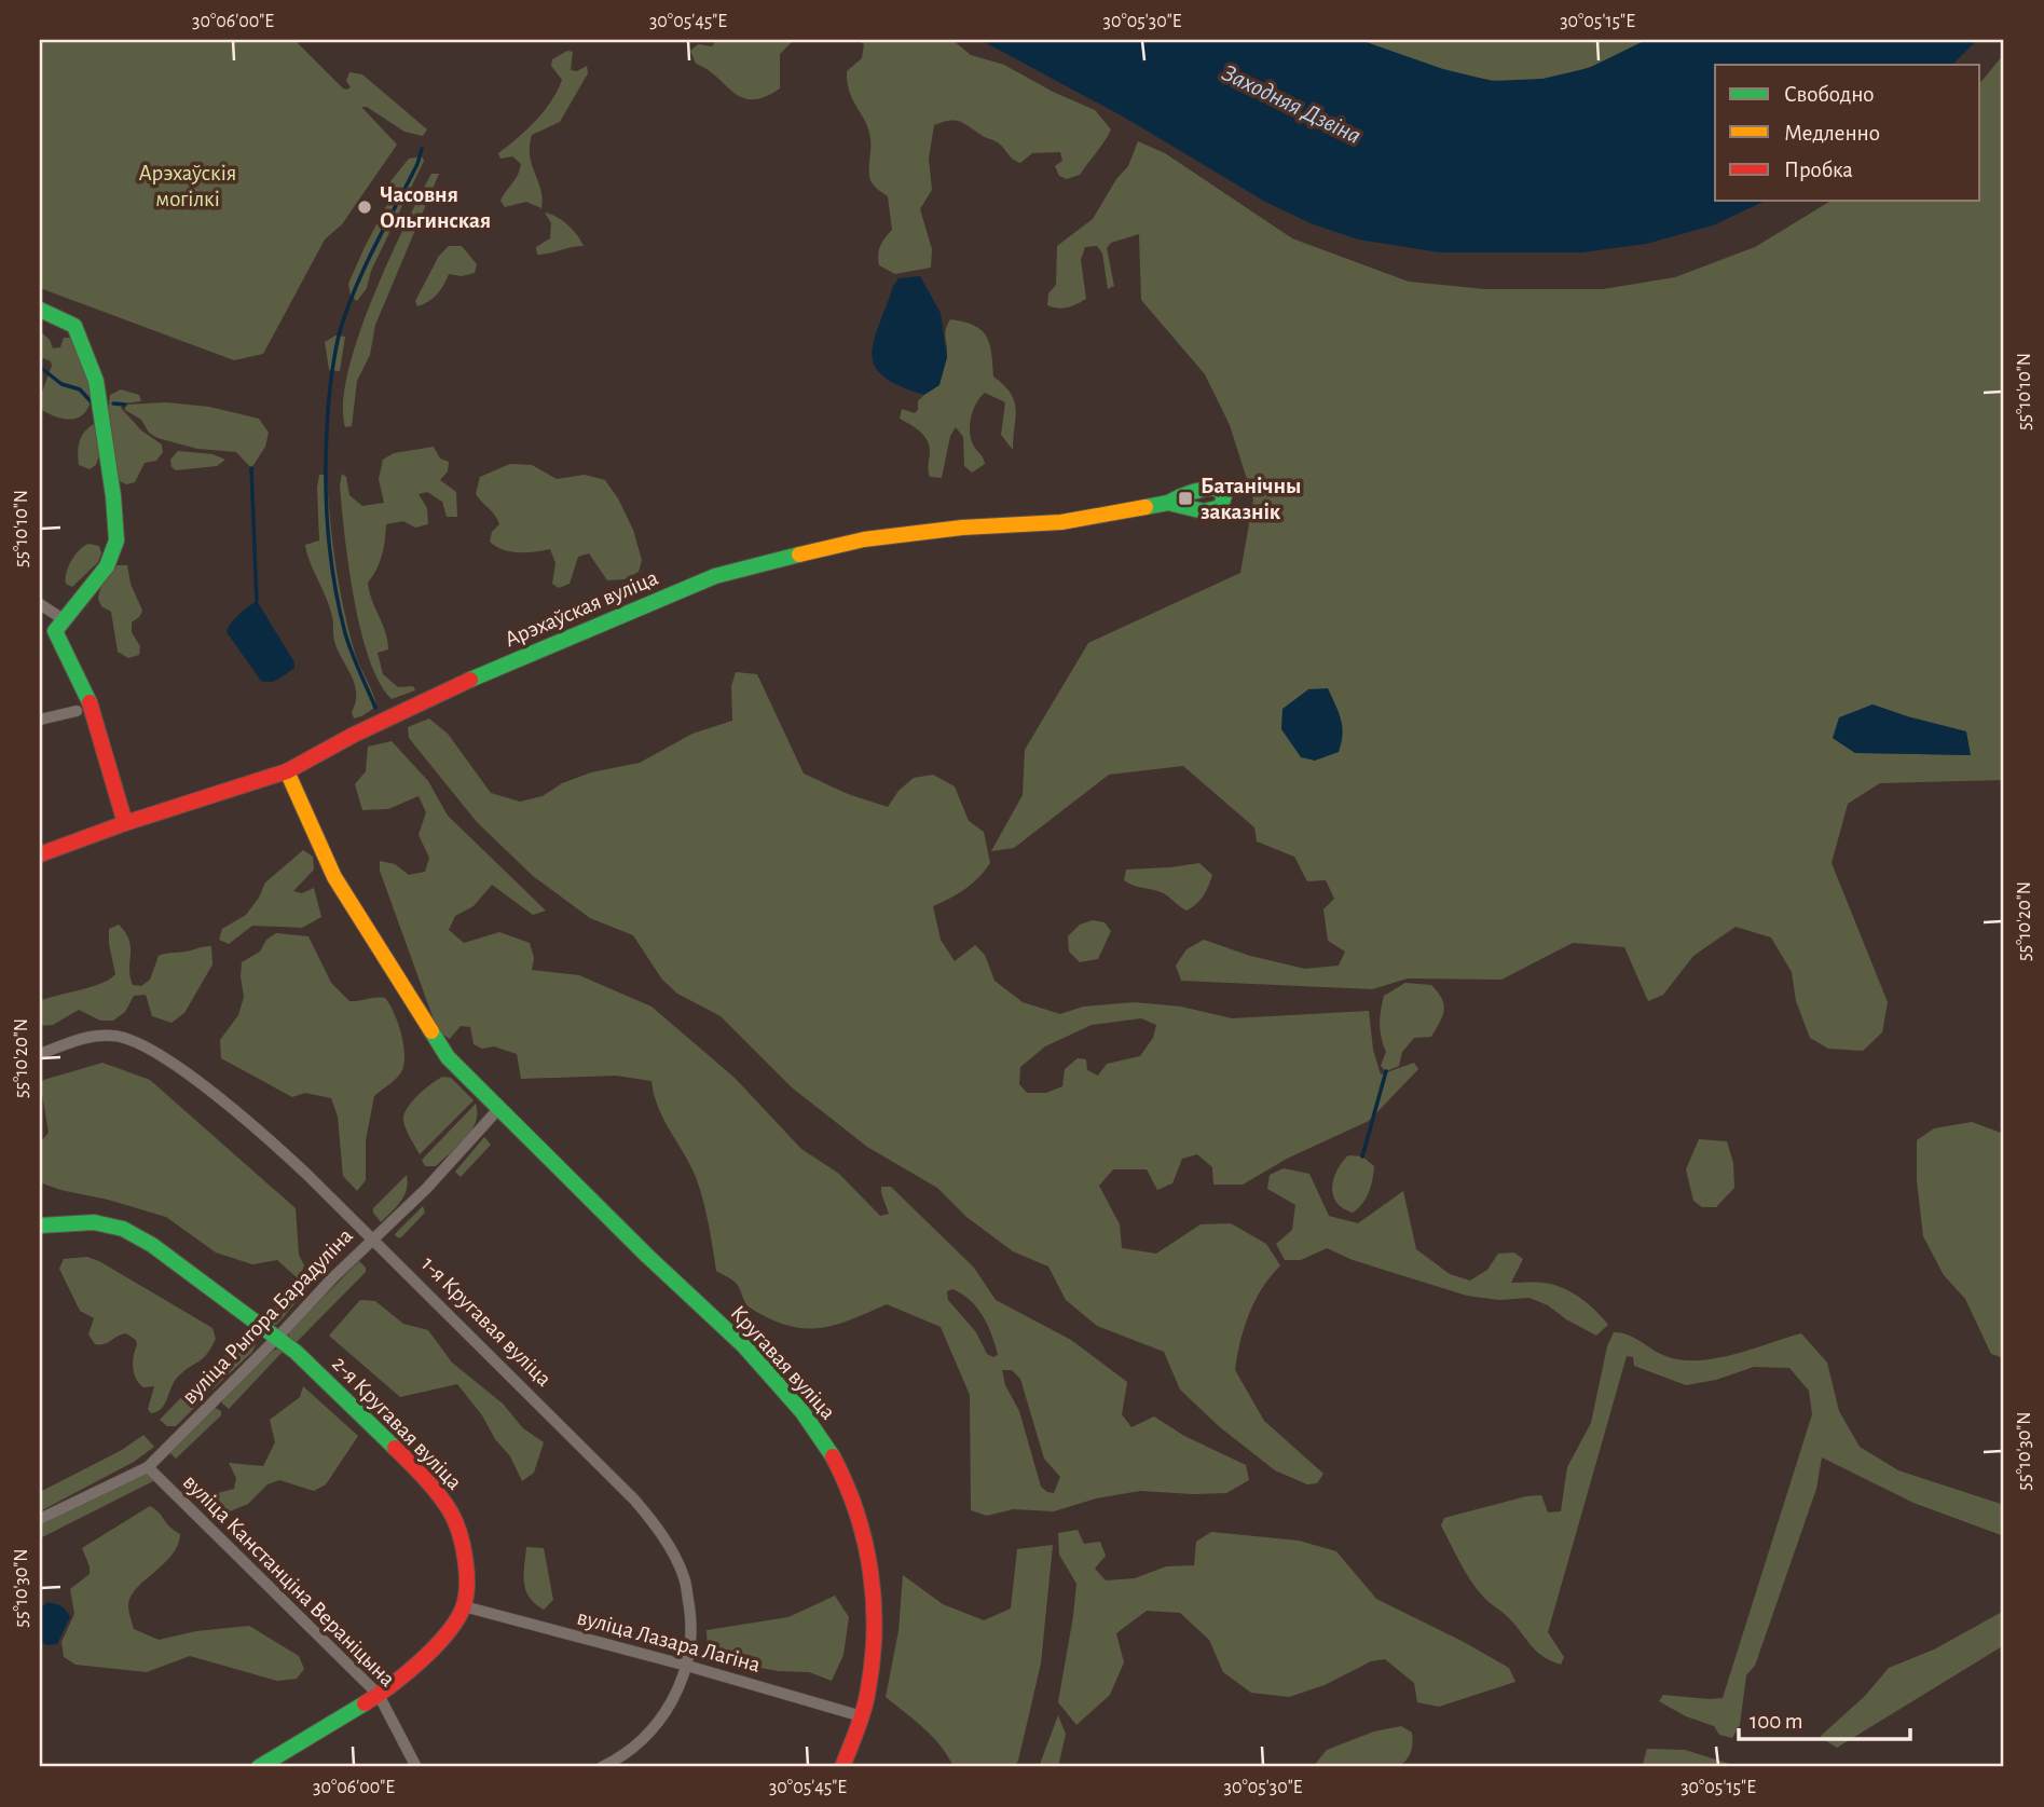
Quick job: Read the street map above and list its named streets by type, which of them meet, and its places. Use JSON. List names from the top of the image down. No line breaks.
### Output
{"streets":{"street":["Арэхаўская вуліца","вуліца Рыгора Барадуліна","1-я Кругавая вуліца","Кругавая вуліца","2-я Кругавая вуліца","вуліца Канстанціна Вераніцына","вуліца Лазара Лагіна"]},"crossings":[["Арэхаўская вуліца","Кругавая вуліца"],["вуліца Рыгора Барадуліна","1-я Кругавая вуліца"],["вуліца Рыгора Барадуліна","Кругавая вуліца"],["вуліца Рыгора Барадуліна","2-я Кругавая вуліца"],["вуліца Рыгора Барадуліна","вуліца Канстанціна Вераніцына"],["1-я Кругавая вуліца","вуліца Лазара Лагіна"],["Кругавая вуліца","вуліца Лазара Лагіна"],["2-я Кругавая вуліца","вуліца Канстанціна Вераніцына"],["2-я Кругавая вуліца","вуліца Лазара Лагіна"]],"water":["Заходняя Дзвіна"],"parks":["Арэхаўскія могілкі"],"places":{"other":["Часовня Ольгинская"],"transit":["Батанічны заказнік"]},"legend":["Свободно","Медленно","Пробка"],"scale_bar":"100 m","coordinates":["30°06'00\"E","30°05'45\"E","30°05'30\"E","30°05'15\"E","55°10'10\"N","55°10'20\"N","55°10'30\"N"]}
